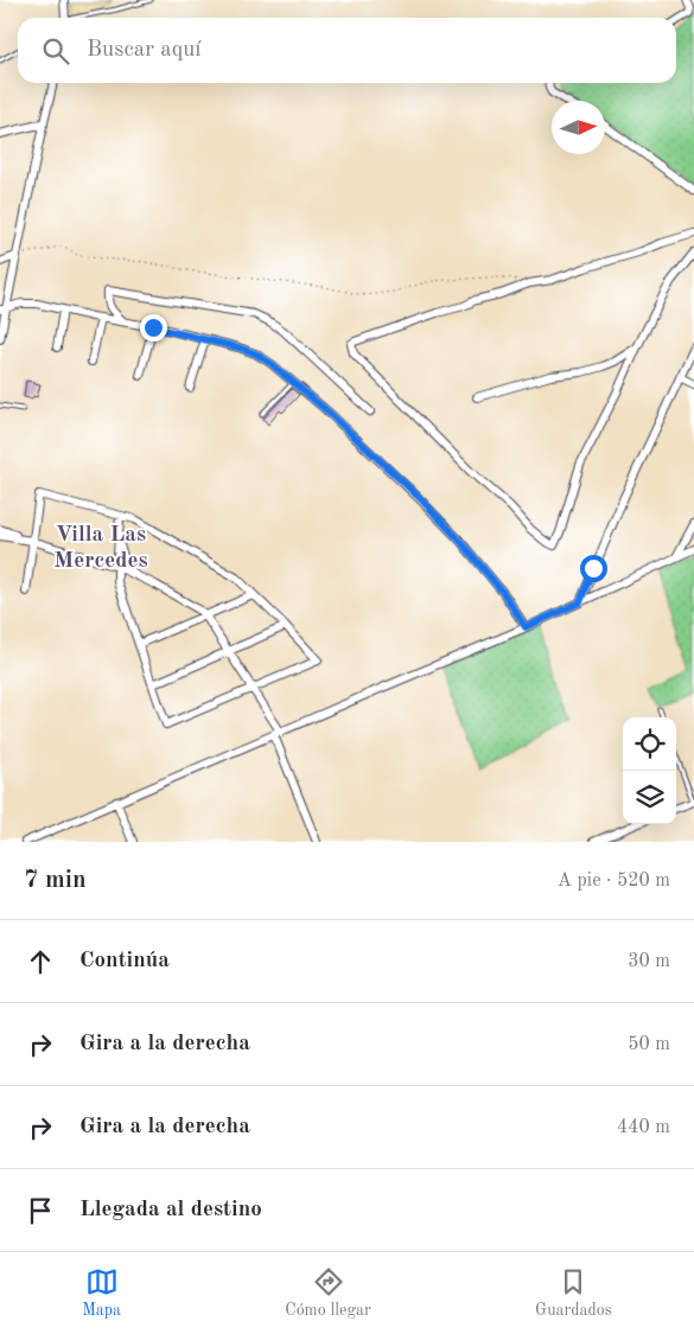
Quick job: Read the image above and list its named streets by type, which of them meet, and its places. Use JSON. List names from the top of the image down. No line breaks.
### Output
{"districts":["Villa Las Mercedes"],"north":"right","page":{"search":"Buscar aquí","heading":["7 min","A pie · 520 m"],"list":[["Continúa","30 m"],["Gira a la derecha","50 m"],["Gira a la derecha","440 m"],"Llegada al destino"],"nav":["Mapa","Cómo llegar","Guardados"]}}
